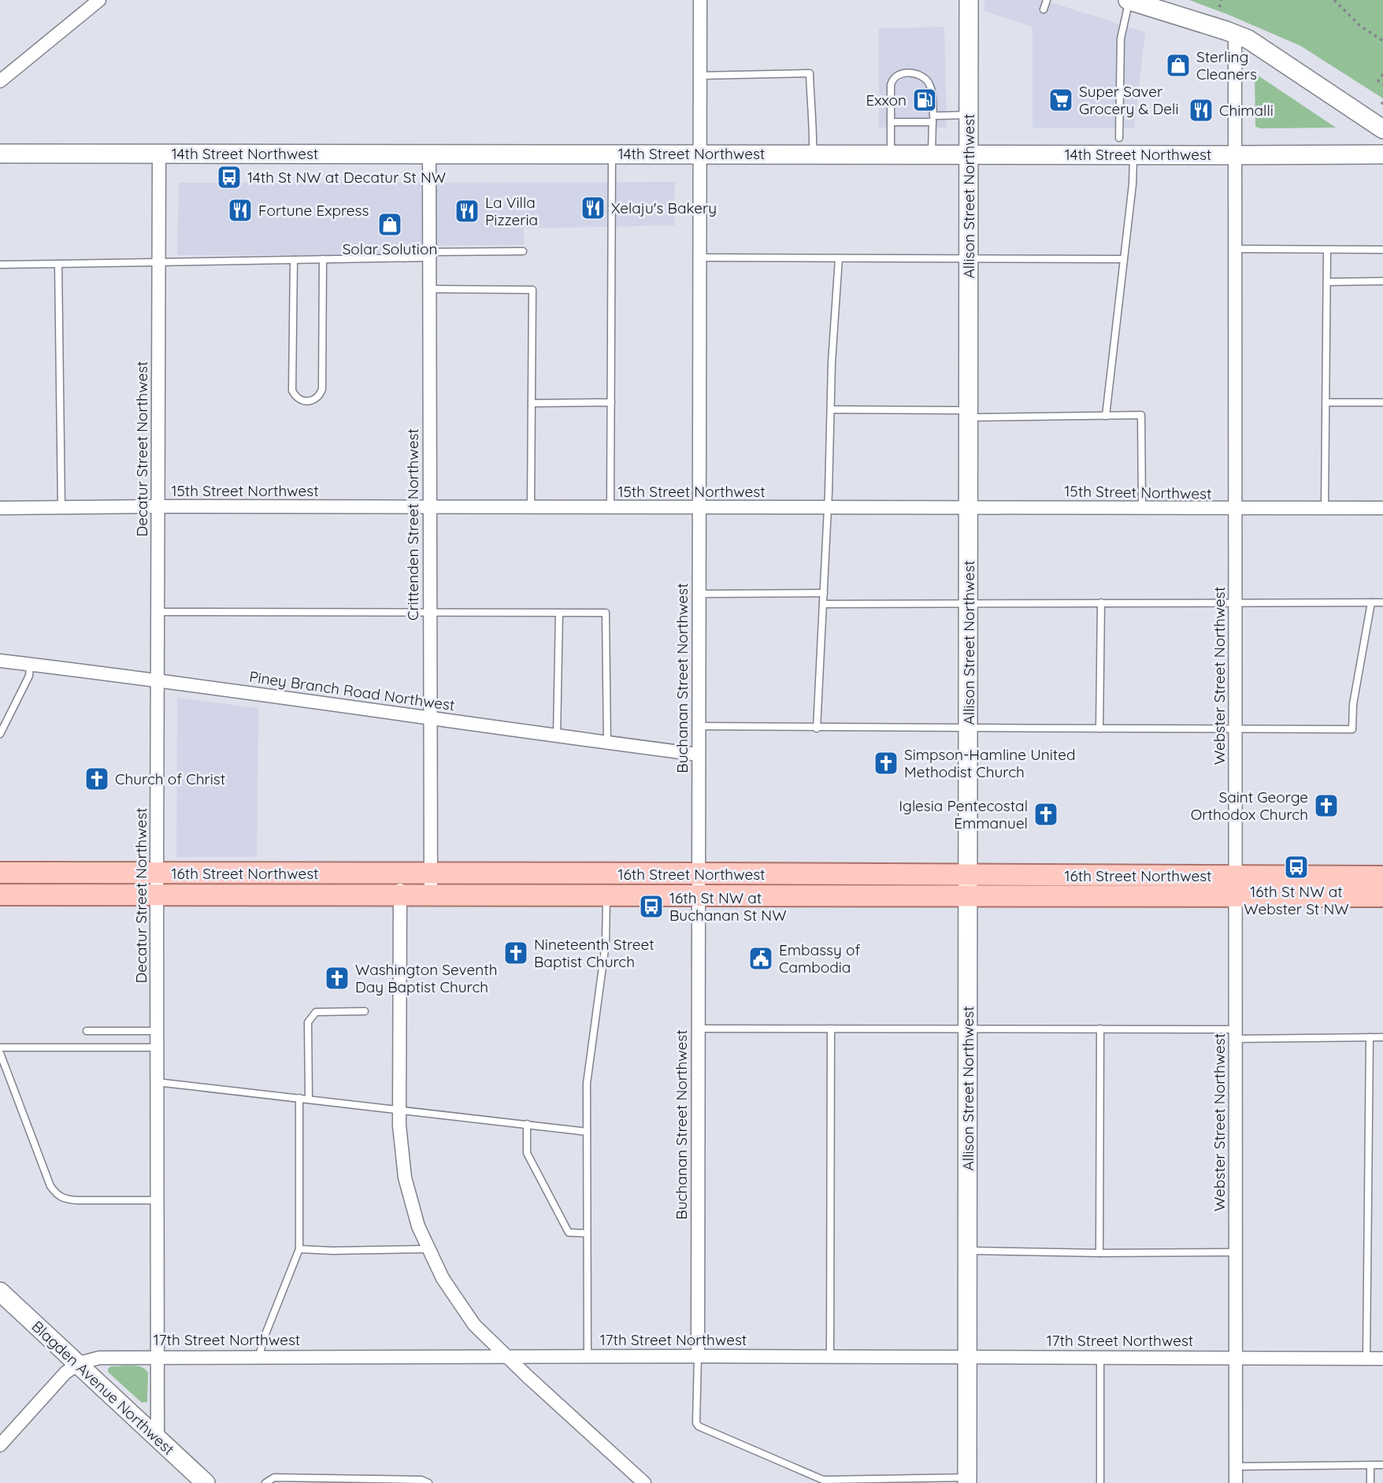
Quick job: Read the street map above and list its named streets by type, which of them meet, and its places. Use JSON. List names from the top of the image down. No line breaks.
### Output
{"streets":{"main road":["16th Street Northwest"],"street":["14th Street Northwest","Allison Street Northwest","Decatur Street Northwest","15th Street Northwest","Crittenden Street Northwest","Webster Street Northwest","Buchanan Street Northwest","Piney Branch Road Northwest","17th Street Northwest","Blagden Avenue Northwest"]},"crossings":[["14th Street Northwest","Allison Street Northwest"],["14th Street Northwest","Decatur Street Northwest"],["14th Street Northwest","Crittenden Street Northwest"],["14th Street Northwest","Webster Street Northwest"],["14th Street Northwest","Buchanan Street Northwest"],["Allison Street Northwest","15th Street Northwest"],["Allison Street Northwest","16th Street Northwest"],["Allison Street Northwest","17th Street Northwest"],["Decatur Street Northwest","15th Street Northwest"],["Decatur Street Northwest","Piney Branch Road Northwest"],["Decatur Street Northwest","16th Street Northwest"],["Decatur Street Northwest","17th Street Northwest"],["Decatur Street Northwest","Blagden Avenue Northwest"],["15th Street Northwest","Crittenden Street Northwest"],["15th Street Northwest","Webster Street Northwest"],["15th Street Northwest","Buchanan Street Northwest"],["Crittenden Street Northwest","Piney Branch Road Northwest"],["Crittenden Street Northwest","16th Street Northwest"],["Webster Street Northwest","16th Street Northwest"],["Webster Street Northwest","17th Street Northwest"],["Buchanan Street Northwest","Piney Branch Road Northwest"],["Buchanan Street Northwest","16th Street Northwest"],["Buchanan Street Northwest","17th Street Northwest"],["17th Street Northwest","Blagden Avenue Northwest"]],"places":{"shop":["Sterling Cleaners","Solar Solution"],"fuel station":["Exxon"],"supermarket":["Super Saver Grocery & Deli"],"restaurant":["Chimalli","Xelaju's Bakery","Fortune Express","La Villa Pizzeria"],"bus stop":["14th St NW at Decatur St NW","16th St NW at Webster St NW","16th St NW at Buchanan St NW"],"church":["Simpson-Hamline United Methodist Church","Church of Christ","Saint George Orthodox Church","Iglesia Pentecostal Emmanuel","Nineteenth Street Baptist Church","Washington Seventh Day Baptist Church"],"public building":["Embassy of Cambodia"]}}
